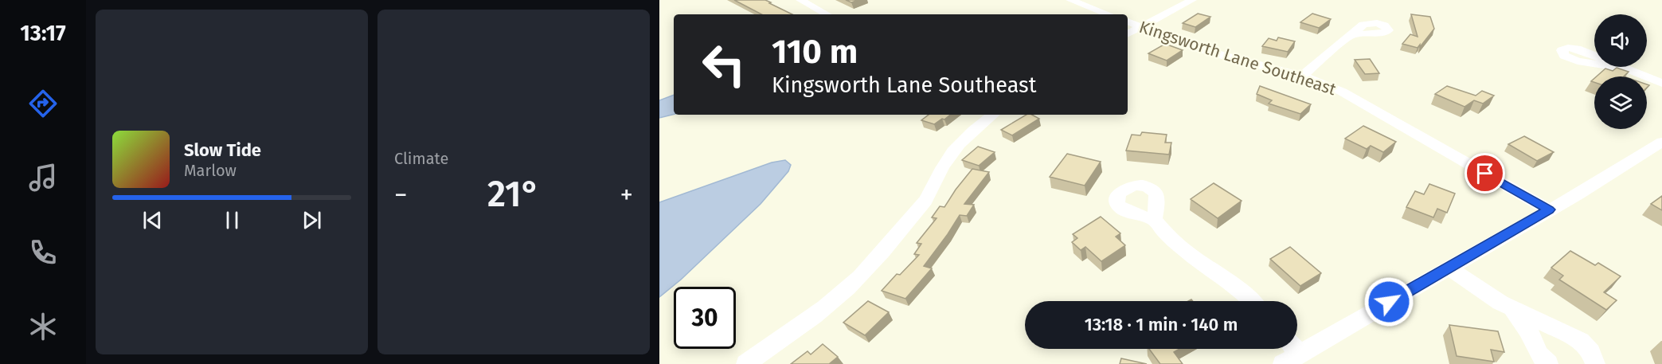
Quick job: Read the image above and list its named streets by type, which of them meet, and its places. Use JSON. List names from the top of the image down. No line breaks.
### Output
{"streets":{"street":["Kingsworth Lane Southeast"]},"page":{"tabs":"13:17","tile":"Climate","turn":["110 m","Kingsworth Lane Southeast"],"song":["Slow Tide","Marlow"],"heat":["−","21°","+"],"limit":"30","trip":"13:18 · 1 min · 140 m"}}
